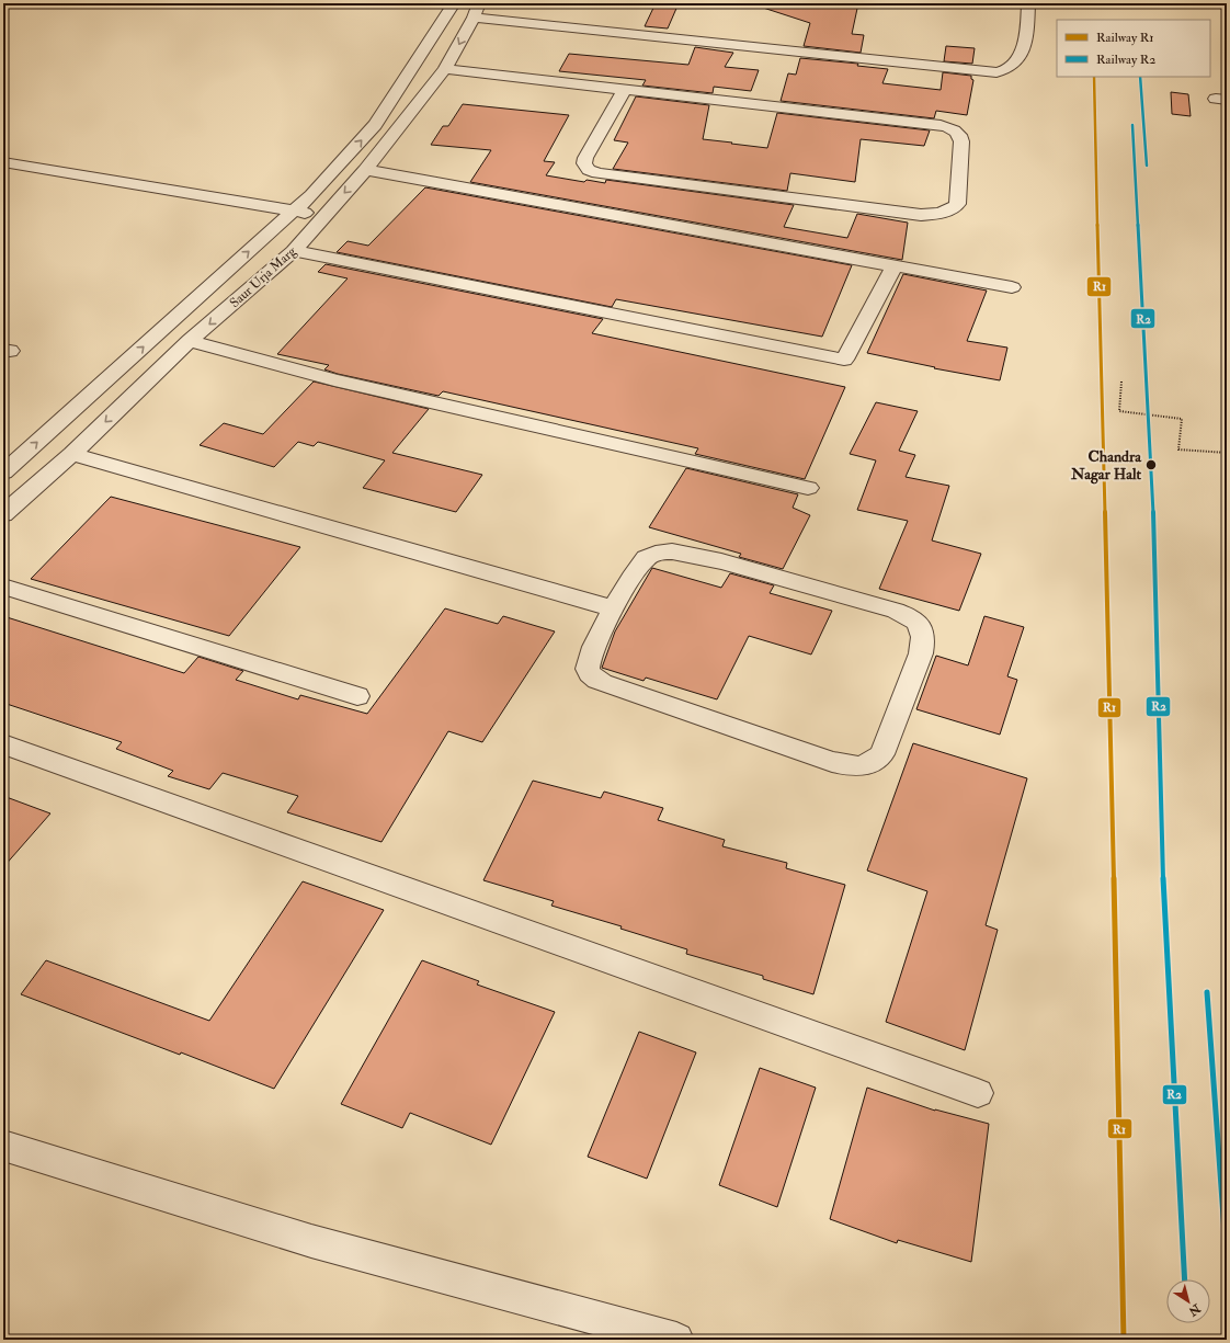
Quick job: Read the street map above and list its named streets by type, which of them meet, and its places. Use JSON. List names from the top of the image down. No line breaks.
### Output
{"streets":{"street":["Saur Urja Marg"]},"places":["Chandra Nagar Halt"],"lines":["rail line R1","rail line R2"],"legend":["Railway R1","Railway R2"],"north":"bottom right"}
